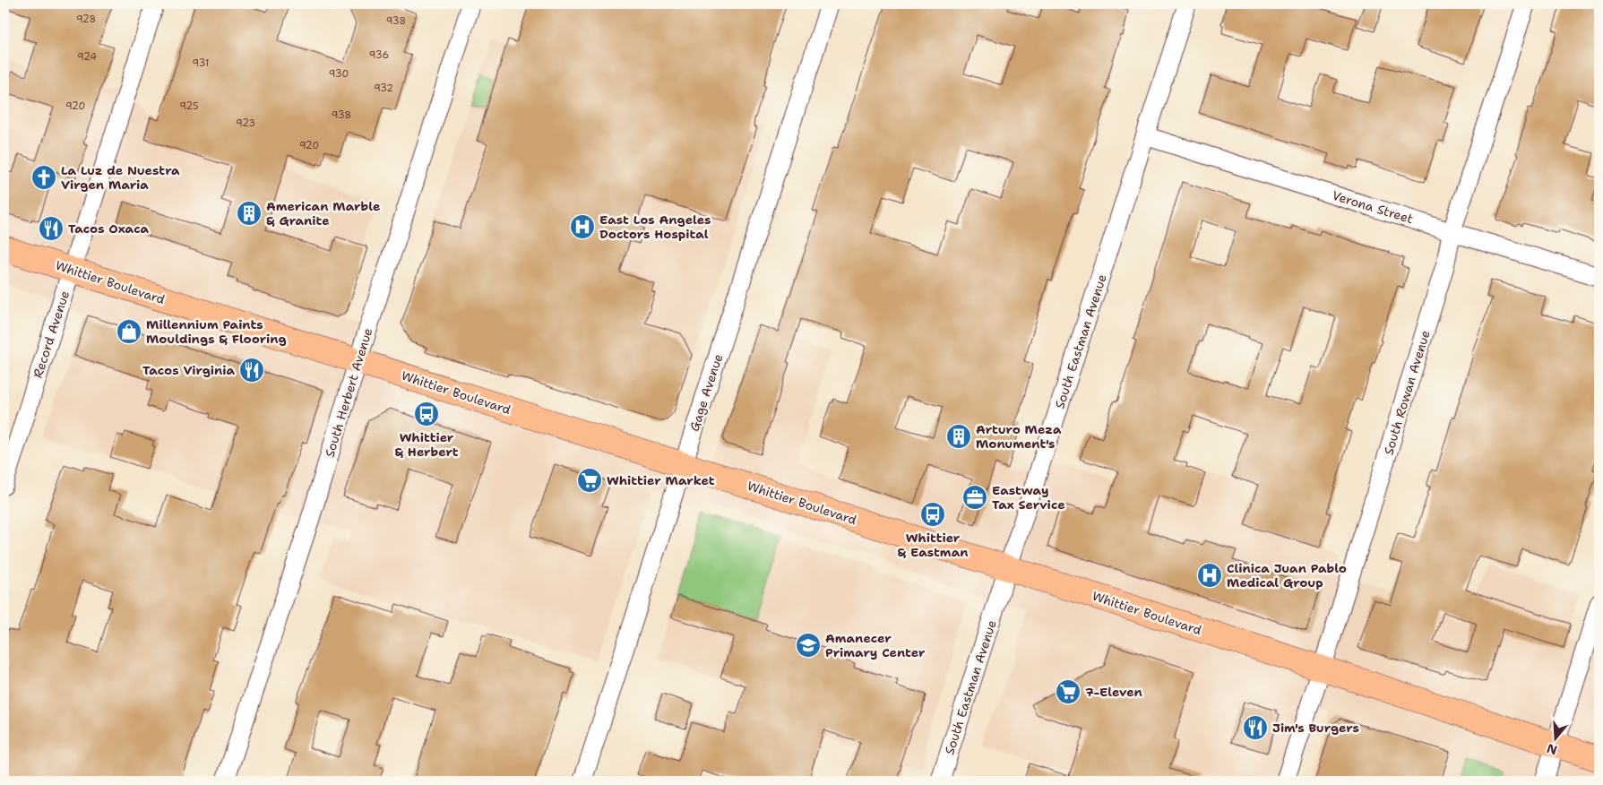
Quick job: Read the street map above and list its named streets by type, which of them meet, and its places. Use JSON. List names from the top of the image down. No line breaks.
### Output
{"streets":{"main road":["Whittier Boulevard"],"street":["Verona Street","Record Avenue","South Eastman Avenue","South Herbert Avenue","Gage Avenue","South Rowan Avenue"]},"crossings":[["Verona Street","South Eastman Avenue"],["Verona Street","South Rowan Avenue"],["Whittier Boulevard","Record Avenue"],["Whittier Boulevard","South Eastman Avenue"],["Whittier Boulevard","South Herbert Avenue"],["Whittier Boulevard","Gage Avenue"],["Whittier Boulevard","South Rowan Avenue"]],"places":{"church":["La Luz de Nuestra Virgen Maria"],"building":["American Marble & Granite","Arturo Meza Monument's"],"hospital":["East Los Angeles Doctors Hospital","Clinica Juan Pablo Medical Group"],"restaurant":["Tacos Oxaca","Tacos Virginia","Jim's Burgers"],"shop":["Millennium Paints Mouldings & Flooring"],"bus stop":["Whittier & Herbert","Whittier & Eastman"],"supermarket":["Whittier Market","7-Eleven"],"office":["Eastway Tax Service"],"school or university":["Amanecer Primary Center"]},"house_numbers":["928","938","936","924","931","930","932","920","925","938","923","920"],"north":"bottom"}
